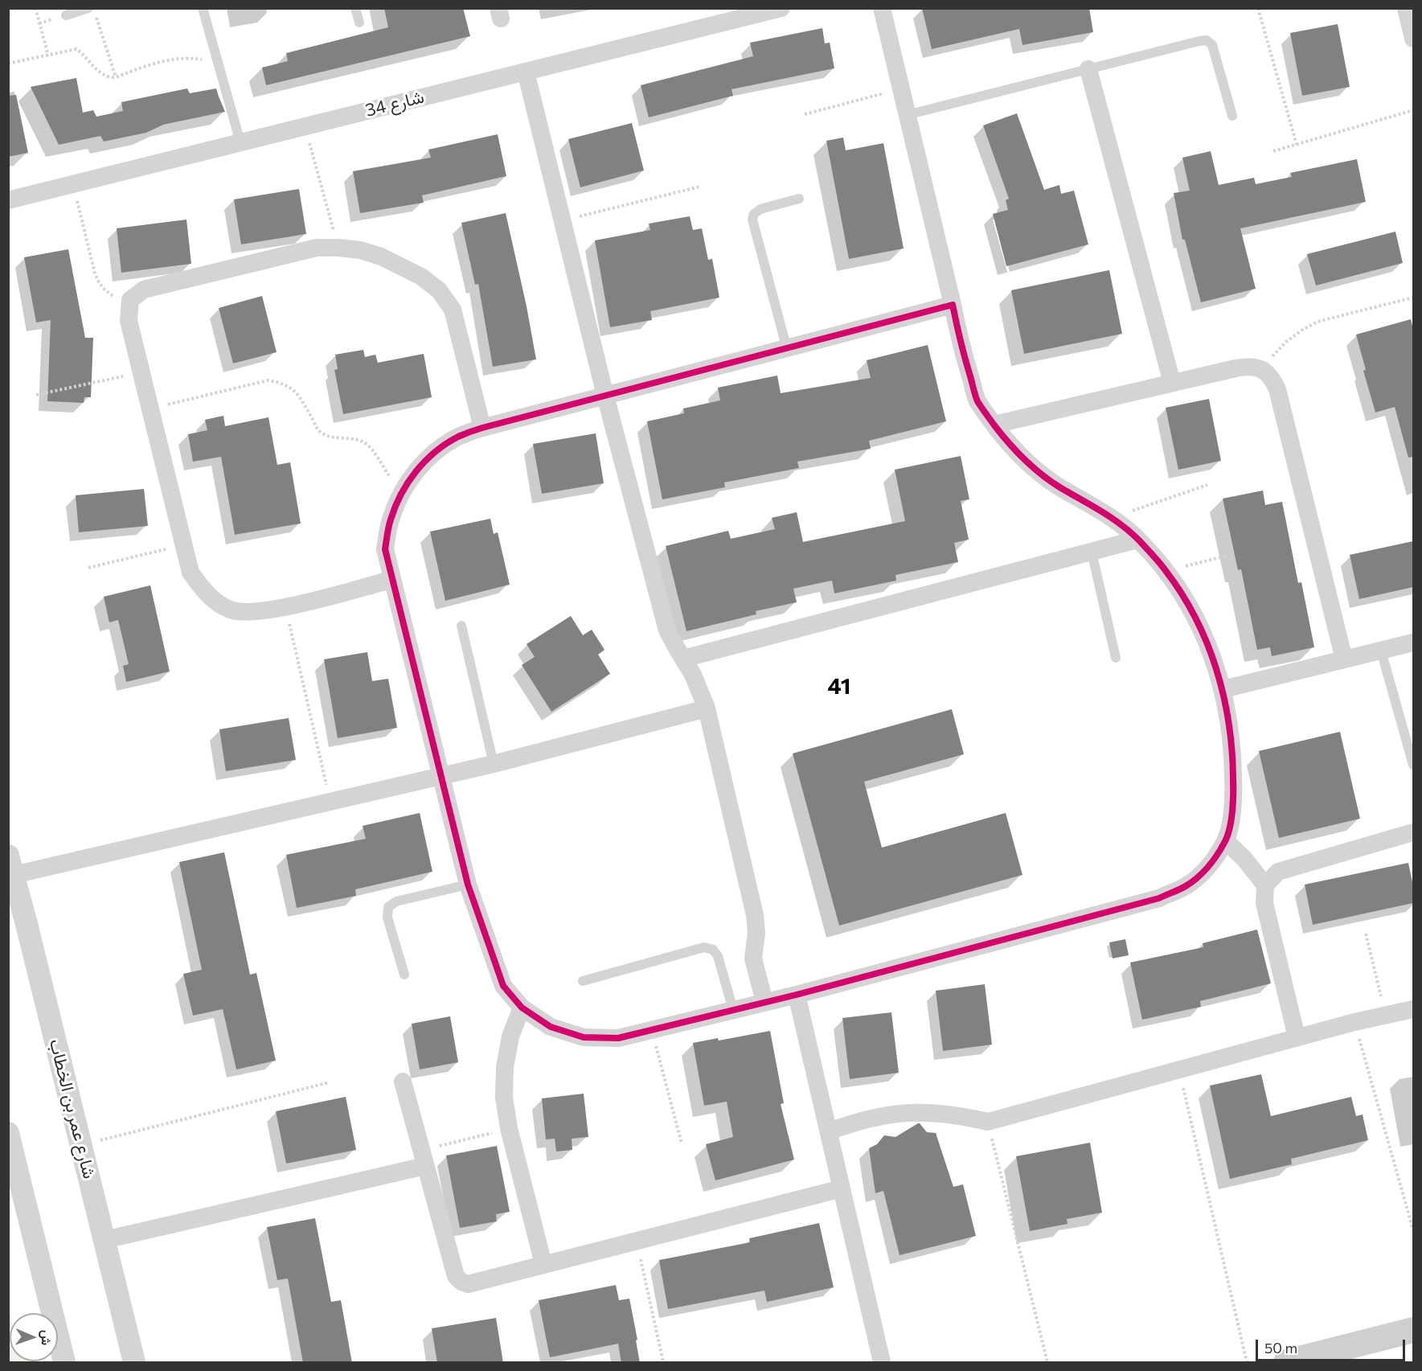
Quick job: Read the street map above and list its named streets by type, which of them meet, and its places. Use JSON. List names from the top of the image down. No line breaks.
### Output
{"streets":{"street":["شارع 34","شارع عمر بن الخطاب"]},"districts":["41"],"scale_bar":"50 m","north":"right"}
